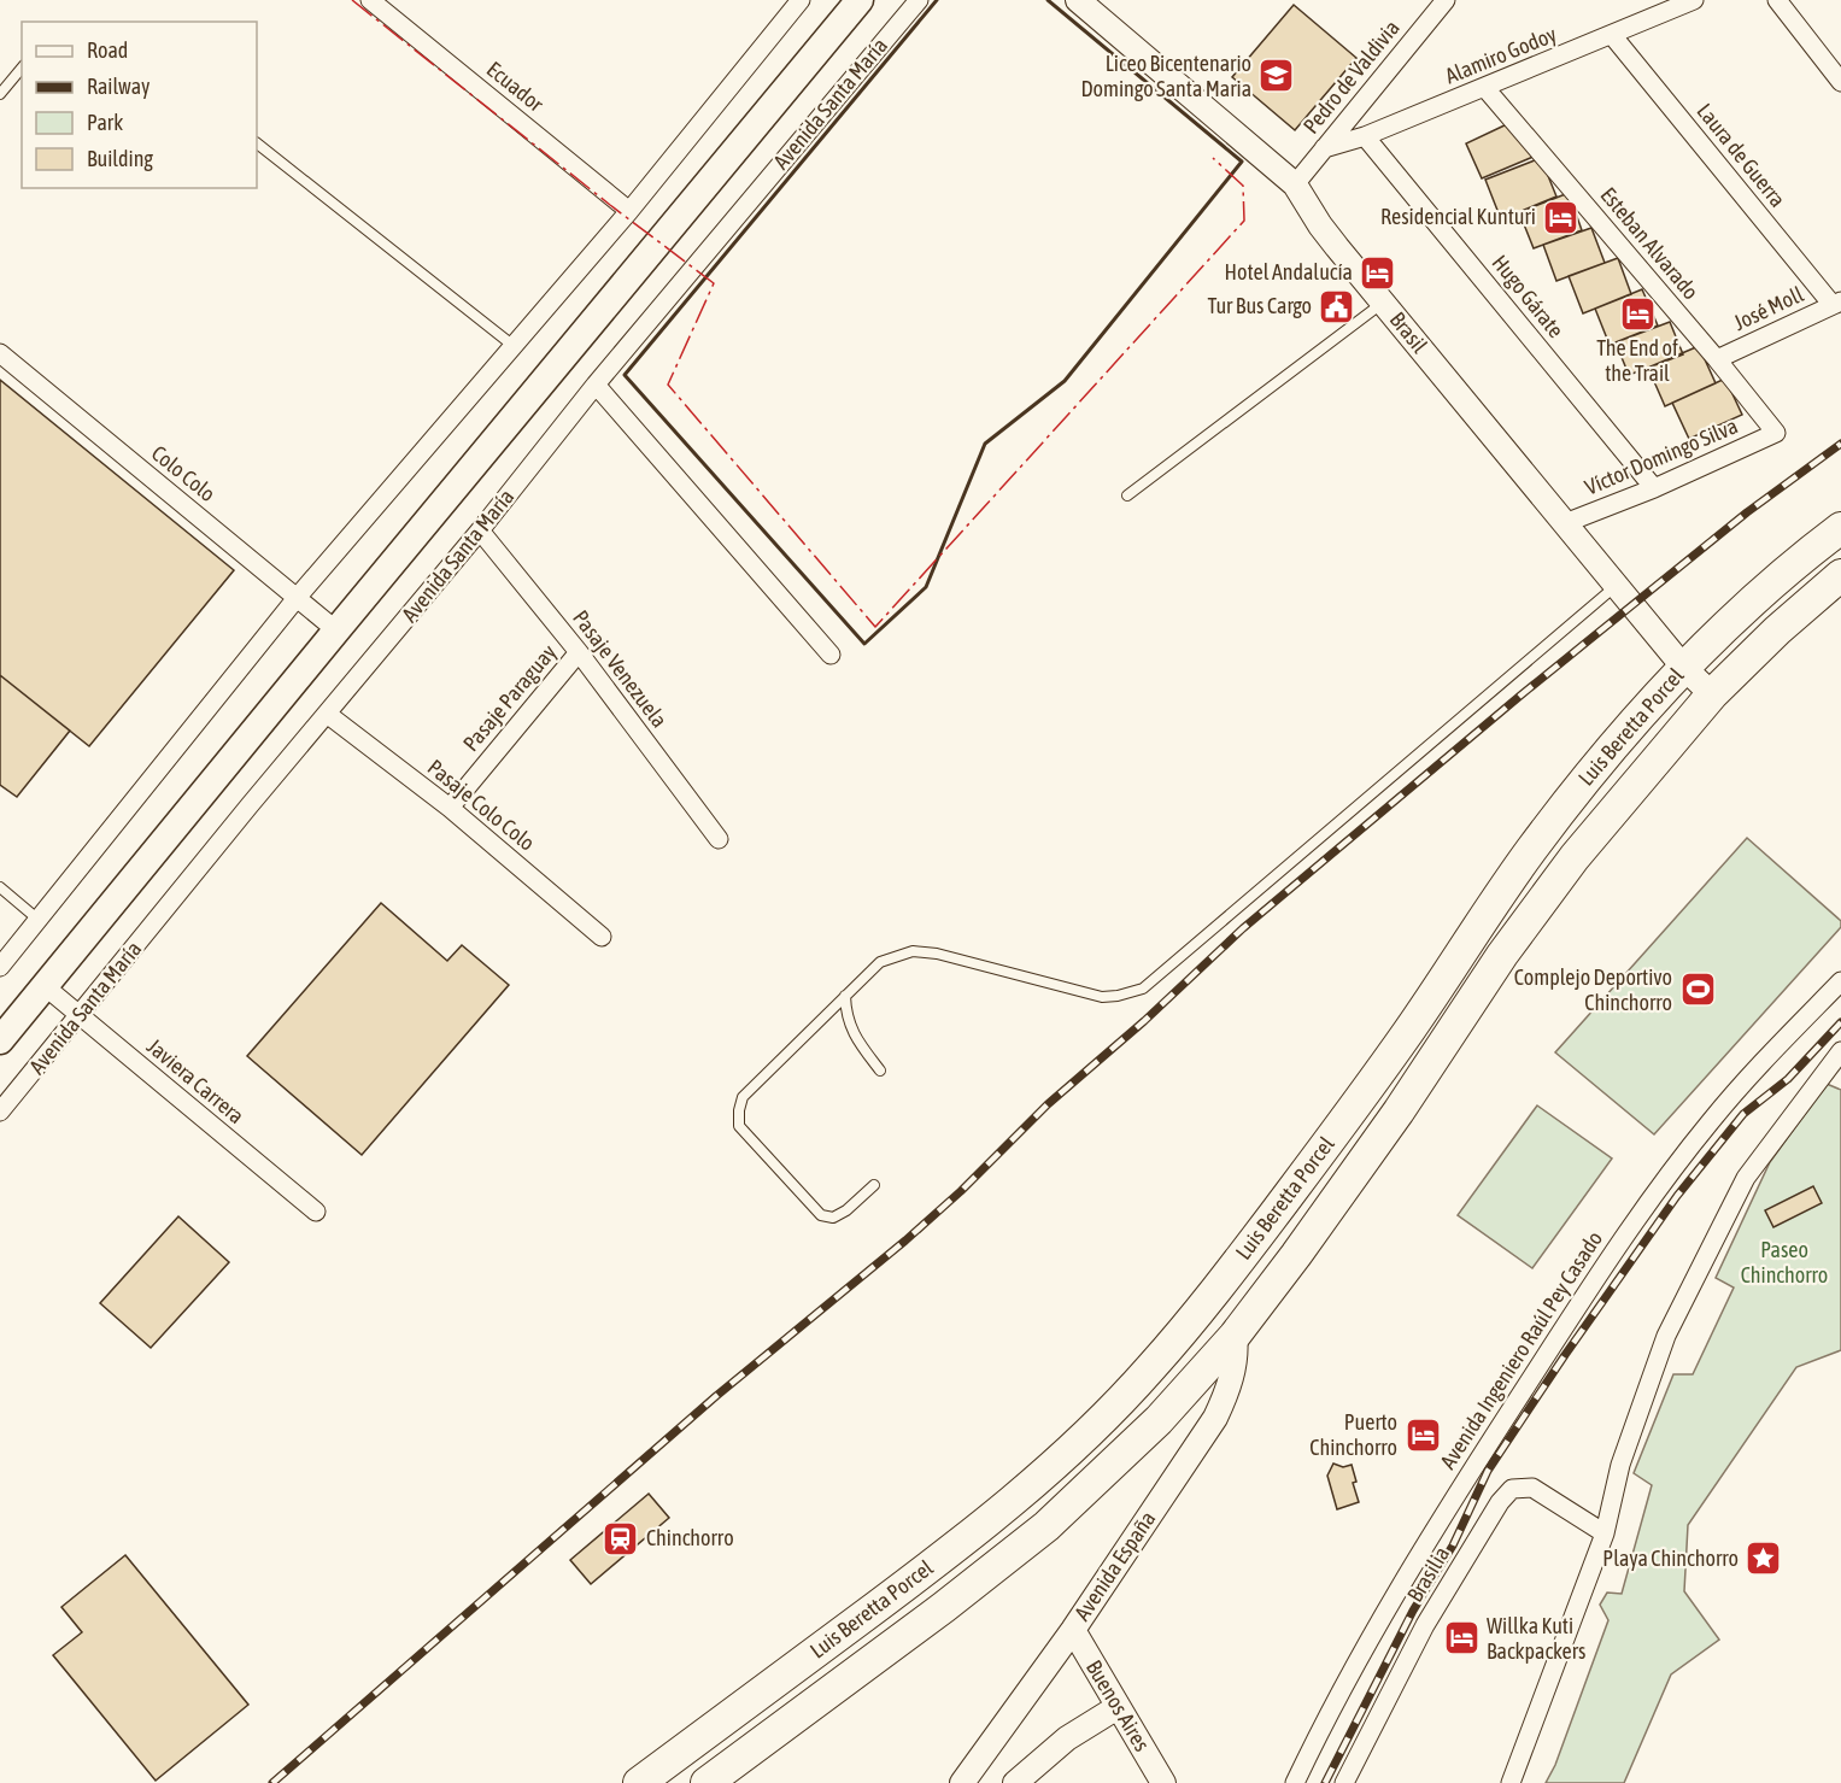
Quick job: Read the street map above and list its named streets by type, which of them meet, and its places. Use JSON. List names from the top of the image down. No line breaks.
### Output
{"streets":{"main road":["Avenida Santa María","Luis Beretta Porcel"],"street":["Alamiro Godoy","Pedro de Valdivia","Ecuador","Laura de Guerra","Esteban Alvarado","Hugo Gárate","José Moll","Brasil","Víctor Domingo Silva","Colo Colo","Pasaje Venezuela","Pasaje Paraguay","Pasaje Colo Colo","Javiera Carrera","Avenida Ingeniero Raúl Pey Casado","Avenida España","Brasilia","Buenos Aires"]},"crossings":[["Alamiro Godoy","Pedro de Valdivia"],["Alamiro Godoy","Laura de Guerra"],["Alamiro Godoy","Esteban Alvarado"],["Alamiro Godoy","Hugo Gárate"],["Pedro de Valdivia","Brasil"],["Avenida Santa María","Colo Colo"],["Avenida Santa María","Pasaje Venezuela"],["Avenida Santa María","Pasaje Colo Colo"],["Avenida Santa María","Javiera Carrera"],["Laura de Guerra","José Moll"],["Esteban Alvarado","José Moll"],["Esteban Alvarado","Víctor Domingo Silva"],["Hugo Gárate","Víctor Domingo Silva"],["Brasil","Víctor Domingo Silva"],["Brasil","Luis Beretta Porcel"],["Pasaje Venezuela","Pasaje Paraguay"],["Pasaje Paraguay","Pasaje Colo Colo"],["Luis Beretta Porcel","Avenida España"],["Avenida España","Buenos Aires"]],"parks":["Paseo Chinchorro"],"places":{"school or university":["Liceo Bicentenario Domingo Santa Maria"],"hotel":["Residencial Kunturi","Hotel Andalucía","The End of the Trail","Puerto Chinchorro","Willka Kuti Backpackers"],"public building":["Tur Bus Cargo"],"sports":["Complejo Deportivo Chinchorro"],"station":["Chinchorro"],"place":["Playa Chinchorro"]},"legend":["Road","Railway","Park","Building"]}
